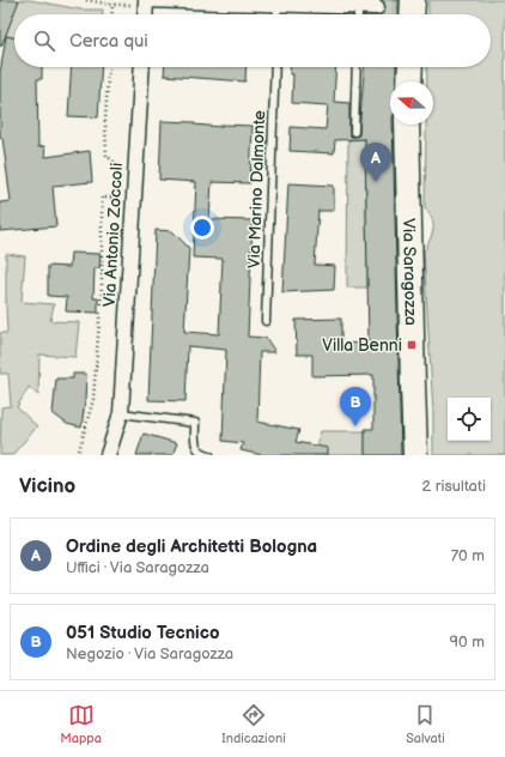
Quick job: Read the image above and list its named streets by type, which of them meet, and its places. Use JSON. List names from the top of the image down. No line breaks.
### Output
{"streets":{"main road":["Via Saragozza"],"street":["Via Antonio Zoccoli"],"lane":["Via Marino Dalmonte"]},"places":{"transit":["Villa Benni"]},"north":"left","page":{"search":"Cerca qui","pins":["A","B"],"heading":["Vicino","2 risultati"],"list":[{"mark":"A","name":"Ordine degli Architetti Bologna","note":"Uffici · Via Saragozza","value":"70 m"},{"mark":"B","name":"051 Studio Tecnico","note":"Negozio · Via Saragozza","value":"90 m"}],"nav":["Mappa","Indicazioni","Salvati"]}}
